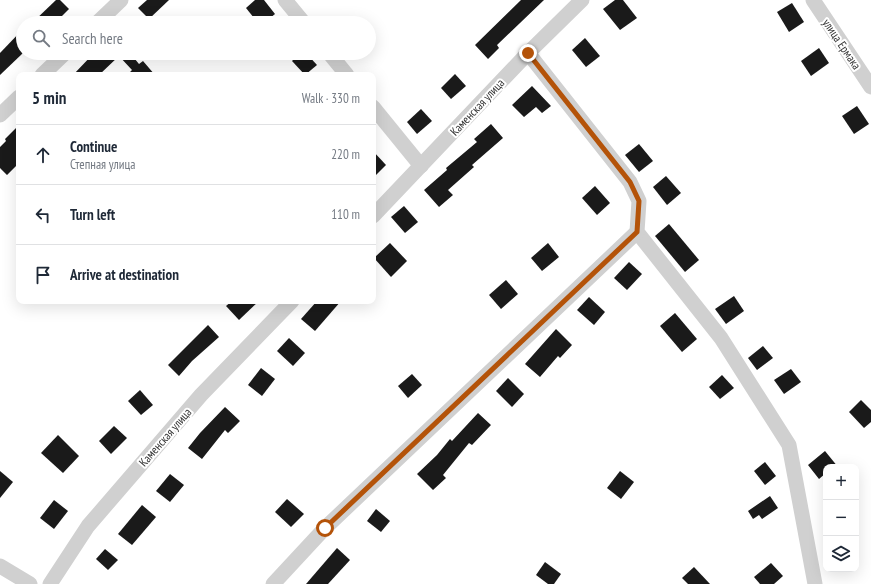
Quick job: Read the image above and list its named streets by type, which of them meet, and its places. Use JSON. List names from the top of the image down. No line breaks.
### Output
{"streets":{"street":["улица Ермака","Каменская улица"]},"page":{"search":"Search here","heading":["5 min","Walk · 330 m"],"list":[["Continue","Степная улица","220 m"],["Turn left","110 m"],"Arrive at destination"],"map_buttons":["+","−"]}}
